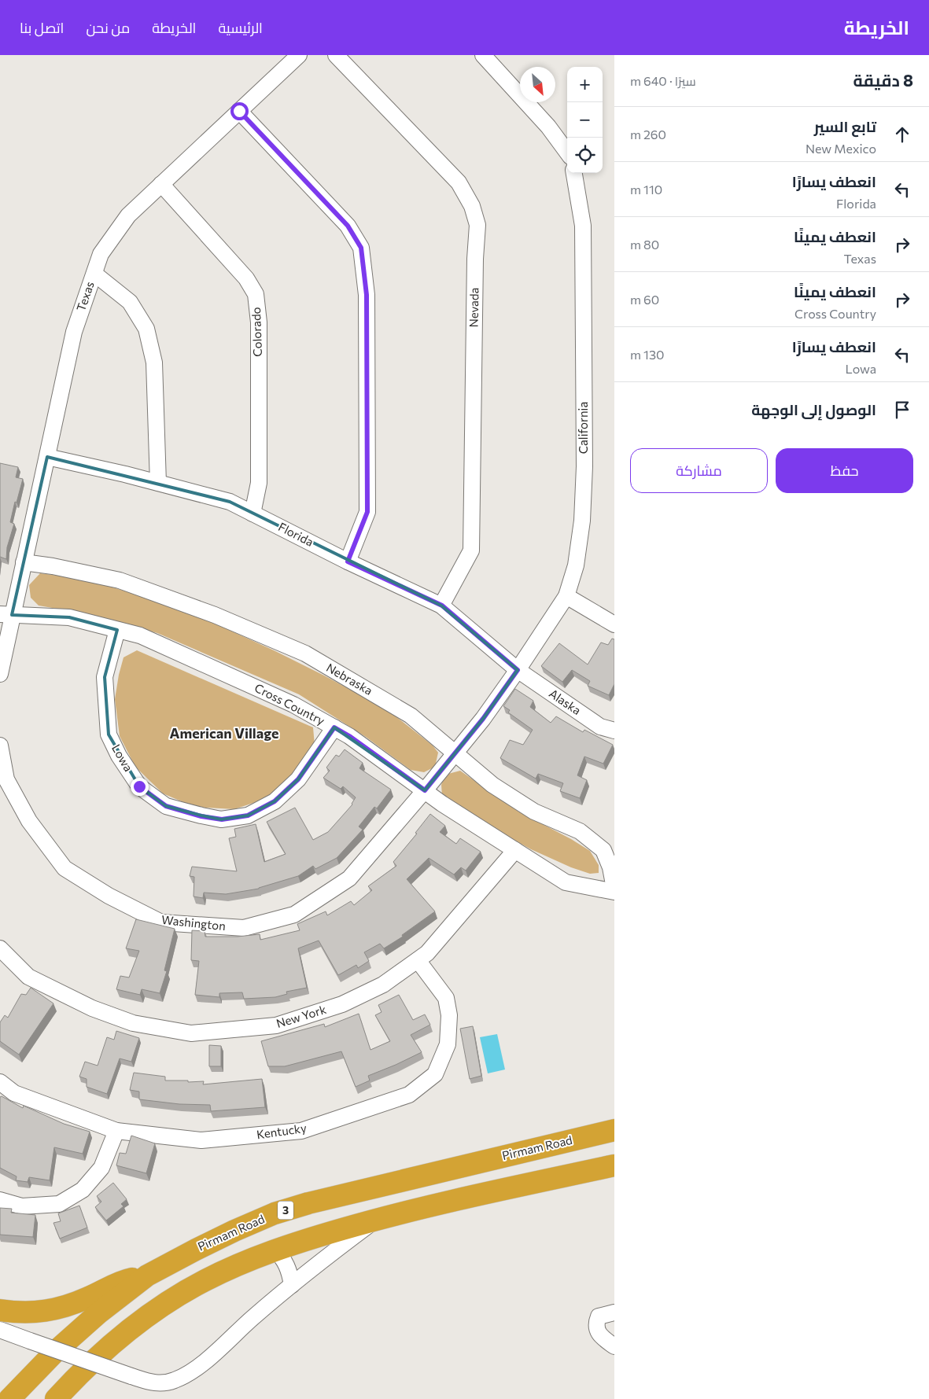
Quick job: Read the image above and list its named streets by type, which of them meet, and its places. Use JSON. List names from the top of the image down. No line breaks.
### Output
{"streets":{"highway":["Pirmam Road","3"],"street":["Texas","Nevada","Colorado","California","Florida","Nebraska","Alaska","Cross Country","Lowa","Washington","New York","Kentucky"]},"crossings":[["Texas","Colorado"],["Texas","Florida"],["Texas","Nebraska"],["Texas","Cross Country"],["Nevada","Florida"],["Colorado","Florida"],["California","Florida"],["California","Alaska"],["Florida","Alaska"],["Nebraska","Cross Country"],["Cross Country","Lowa"],["Cross Country","Washington"],["Cross Country","New York"],["New York","Kentucky"]],"districts":["American Village"],"north":"bottom right","page":{"header":"الخريطة","nav":["الرئيسية","الخريطة","من نحن","اتصل بنا"],"heading":["8 دقيقة","سيرًا · 640 m"],"map_buttons":["+","−"],"list":[["تابع السير","New Mexico","260 m"],["انعطف يسارًا","Florida","110 m"],["انعطف يمينًا","Texas","80 m"],["انعطف يمينًا","Cross Country","60 m"],["انعطف يسارًا","Lowa","130 m"],"الوصول إلى الوجهة"],"buttons":["حفظ","مشاركة"]}}
